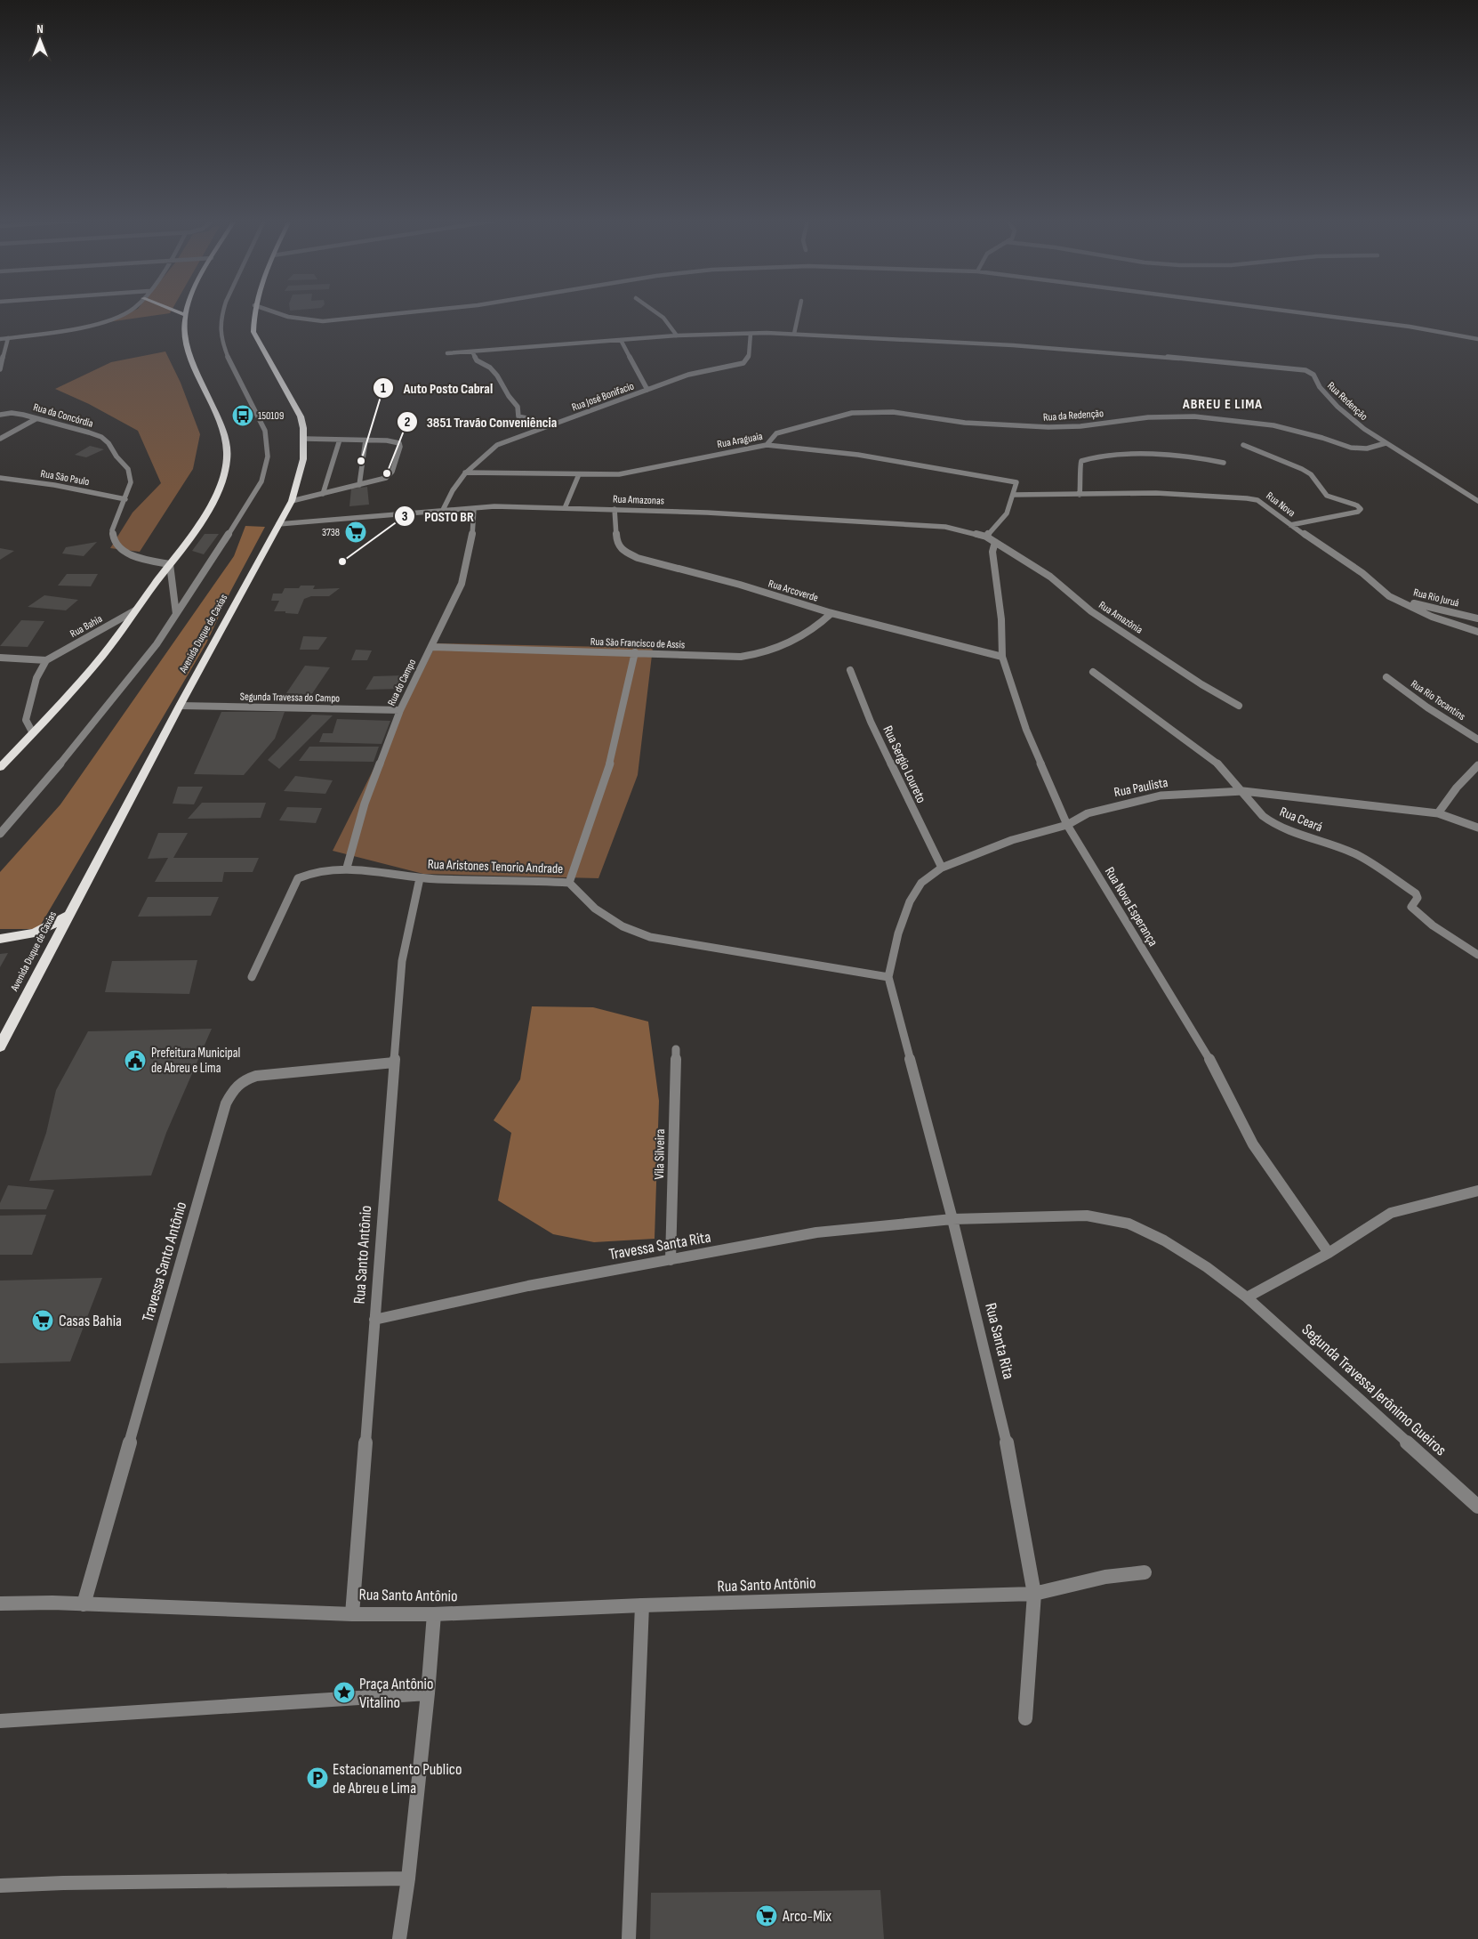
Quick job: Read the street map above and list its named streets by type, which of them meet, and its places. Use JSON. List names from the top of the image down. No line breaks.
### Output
{"streets":{"highway":["Avenida Duque de Caxias"],"street":["Rua José Bonifacio","Rua Redenção","Rua da Concórdia","Rua da Redenção","Rua Araguaia","Rua São Paulo","Rua Amazonas","Rua Nova","Rua Arcoverde","Rua Rio Juruá","Rua Amazônia","Rua Bahia","Rua São Francisco de Assis","Rua do Campo","Segunda Travessa do Campo","Rua Rio Tocantins","Rua Sergio Loureto","Rua Paulista","Rua Ceará","Rua Aristones Tenorio Andrade","Rua Nova Esperança","Vila Silveira","Travessa Santa Rita","Rua Santo Antônio","Travessa Santo Antônio","Rua Santa Rita","Segunda Travessa Jerônimo Gueiros"]},"crossings":[["Rua José Bonifacio","Rua Redenção"],["Rua José Bonifacio","Rua Araguaia"],["Rua José Bonifacio","Rua Amazonas"],["Rua Redenção","Rua da Redenção"],["Rua da Concórdia","Rua São Paulo"],["Rua da Redenção","Rua Araguaia"],["Rua Araguaia","Rua Nova"],["Rua Amazonas","Rua Arcoverde"],["Rua Amazonas","Rua Amazônia"],["Rua Amazonas","Avenida Duque de Caxias"],["Rua Amazonas","Rua do Campo"],["Rua Amazonas","Rua Nova Esperança"],["Rua Nova","Rua Rio Juruá"],["Rua Arcoverde","Rua São Francisco de Assis"],["Rua Arcoverde","Rua Nova Esperança"],["Rua Amazônia","Rua Nova Esperança"],["Avenida Duque de Caxias","Segunda Travessa do Campo"],["Rua São Francisco de Assis","Rua do Campo"],["Rua do Campo","Segunda Travessa do Campo"],["Rua do Campo","Rua Aristones Tenorio Andrade"],["Rua Sergio Loureto","Rua Paulista"],["Rua Paulista","Rua Ceará"],["Rua Paulista","Rua Aristones Tenorio Andrade"],["Rua Paulista","Rua Nova Esperança"],["Rua Paulista","Rua Santa Rita"],["Rua Aristones Tenorio Andrade","Rua Santo Antônio"],["Rua Aristones Tenorio Andrade","Rua Santa Rita"],["Vila Silveira","Travessa Santa Rita"],["Travessa Santa Rita","Rua Santo Antônio"],["Travessa Santa Rita","Rua Santa Rita"],["Travessa Santa Rita","Segunda Travessa Jerônimo Gueiros"],["Rua Santo Antônio","Travessa Santo Antônio"],["Rua Santo Antônio","Rua Santa Rita"],["Rua Santa Rita","Segunda Travessa Jerônimo Gueiros"]],"districts":["ABREU E LIMA"],"places":{"bus stop":["150109"],"other":["Auto Posto Cabral","3851 Travão Conveniência","POSTO BR"],"supermarket":["3738","Casas Bahia","Arco-Mix"],"public building":["Prefeitura Municipal de Abreu e Lima"],"place":["Praça Antônio Vitalino"],"parking":["Estacionamento Publico de Abreu e Lima"]},"north":"top"}
